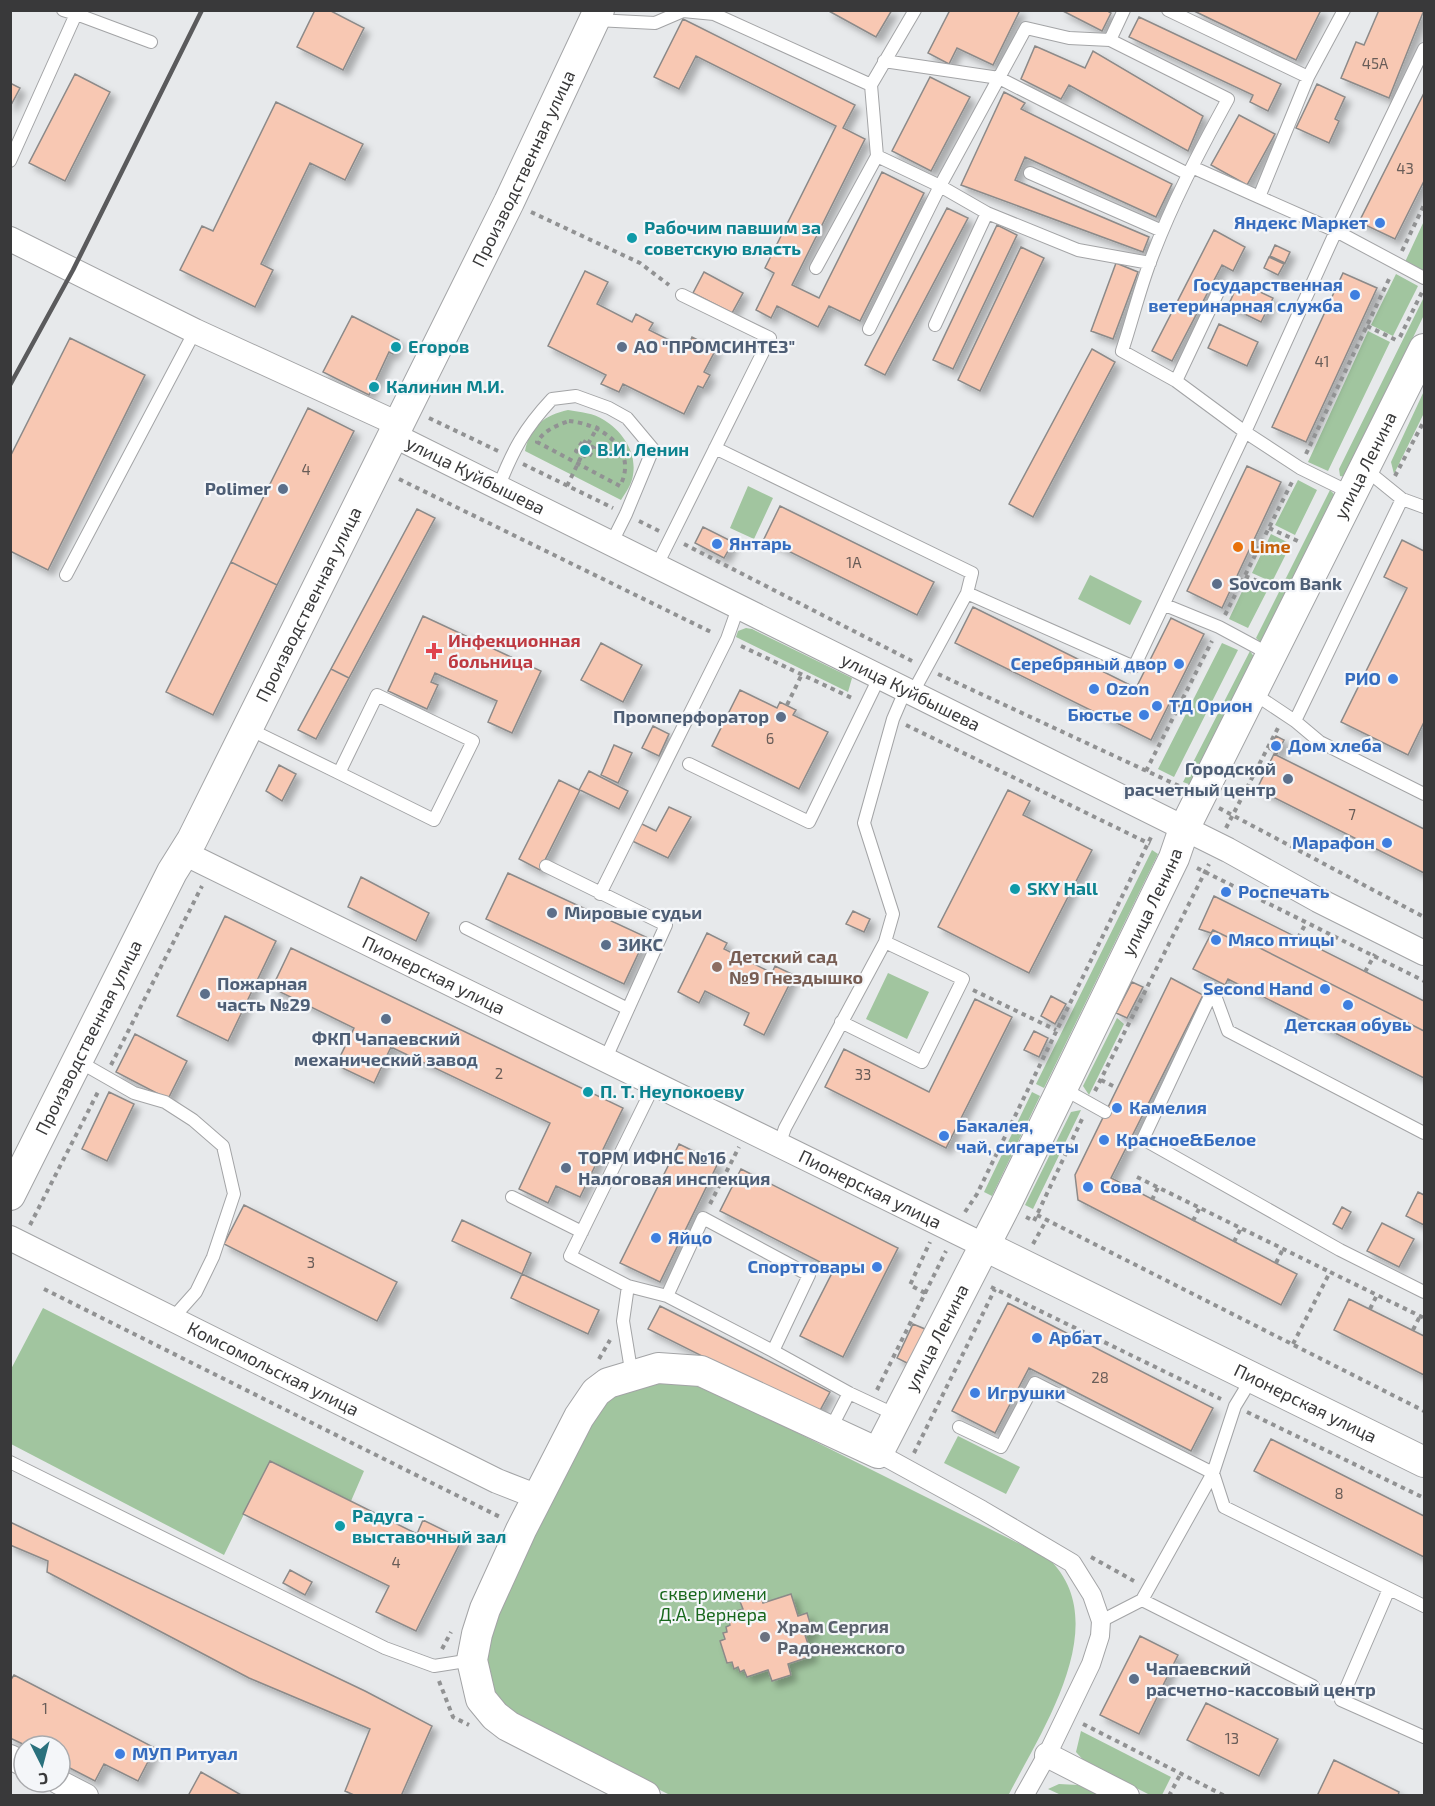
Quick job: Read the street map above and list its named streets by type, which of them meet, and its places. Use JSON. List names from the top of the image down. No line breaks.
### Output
{"streets":{"street":["Производственная улица","улица Ленина","улица Куйбышева","Пионерская улица","Комсомольская улица"]},"crossings":[["Производственная улица","улица Куйбышева"],["Производственная улица","Пионерская улица"],["улица Ленина","улица Куйбышева"],["улица Ленина","Пионерская улица"]],"parks":["сквер имени Д.А. Вернера"],"places":{"other":["Яндекс Маркет","Рабочим павшим за советскую власть","Государственная ветеринарная служба","Егоров","АО \"ПРОМСИНТЕЗ\"","Калинин М.И.","В.И. Ленин","Polimer","Янтарь","Lime","Sovcom Bank","Серебряный двор","РИО","Ozon","ТД Орион","Бюстье","Промперфоратор","Дом хлеба","Городской расчетный центр","Марафон","SKY Hall","Роспечать","Мировые судьи","Мясо птицы","ЗИКС","Детский сад №9 Гнездышко","Second Hand","Пожарная часть №29","Детская обувь","ФКП Чапаевский механический завод","П. Т. Неупокоеву","Камелия","Бакалея, чай, сигареты","Красное&Белое","ТОРМ ИФНС №16 Налоговая инспекция","Сова","Яйцо","Спорттовары","Арбат","Игрушки","Радуга - выставочный зал","Храм Сергия Радонежского","Чапаевский расчетно-кассовый центр","МУП Ритуал"],"health":["Инфекционная больница"]},"house_numbers":["45А","43","41","4","1А","6","7","2","33","3","28","8","4","1","13"],"north":"bottom"}
